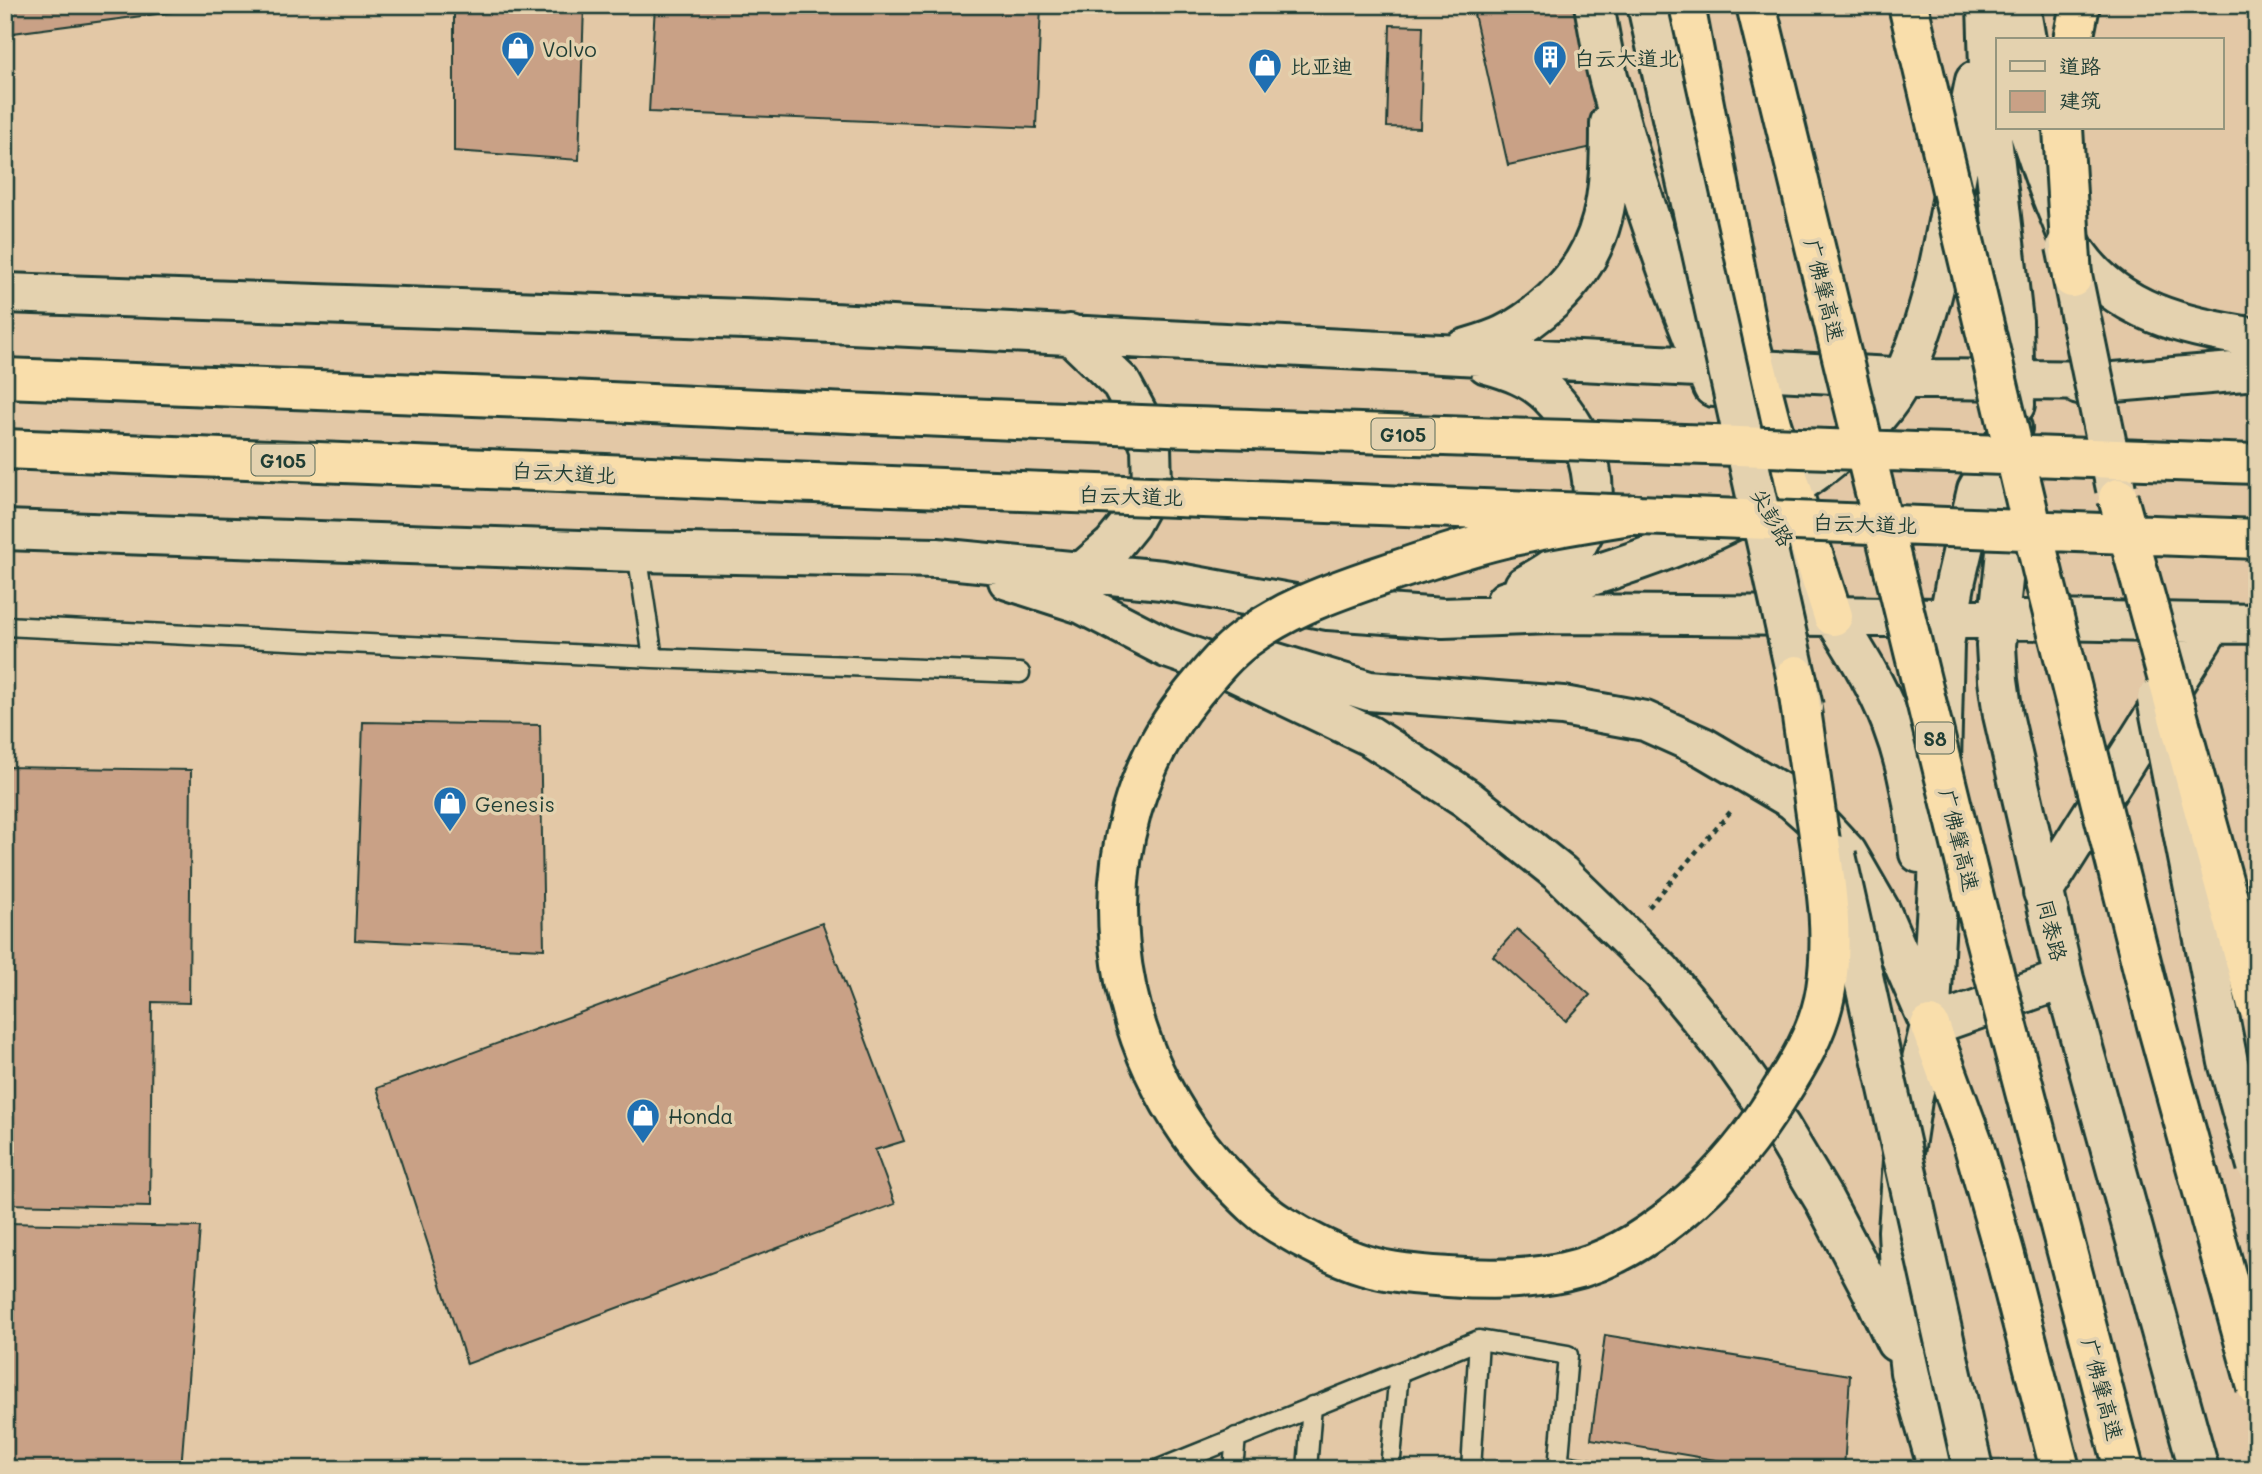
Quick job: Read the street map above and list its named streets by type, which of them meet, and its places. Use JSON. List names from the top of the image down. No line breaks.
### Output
{"streets":{"highway":["广佛肇高速","G105","白云大道北","S8"],"street":["尖彭路","同泰路"]},"places":{"shop":["Volvo","比亚迪","Genesis","Honda"],"building":["白云大道北"]},"legend":["道路","建筑"]}
